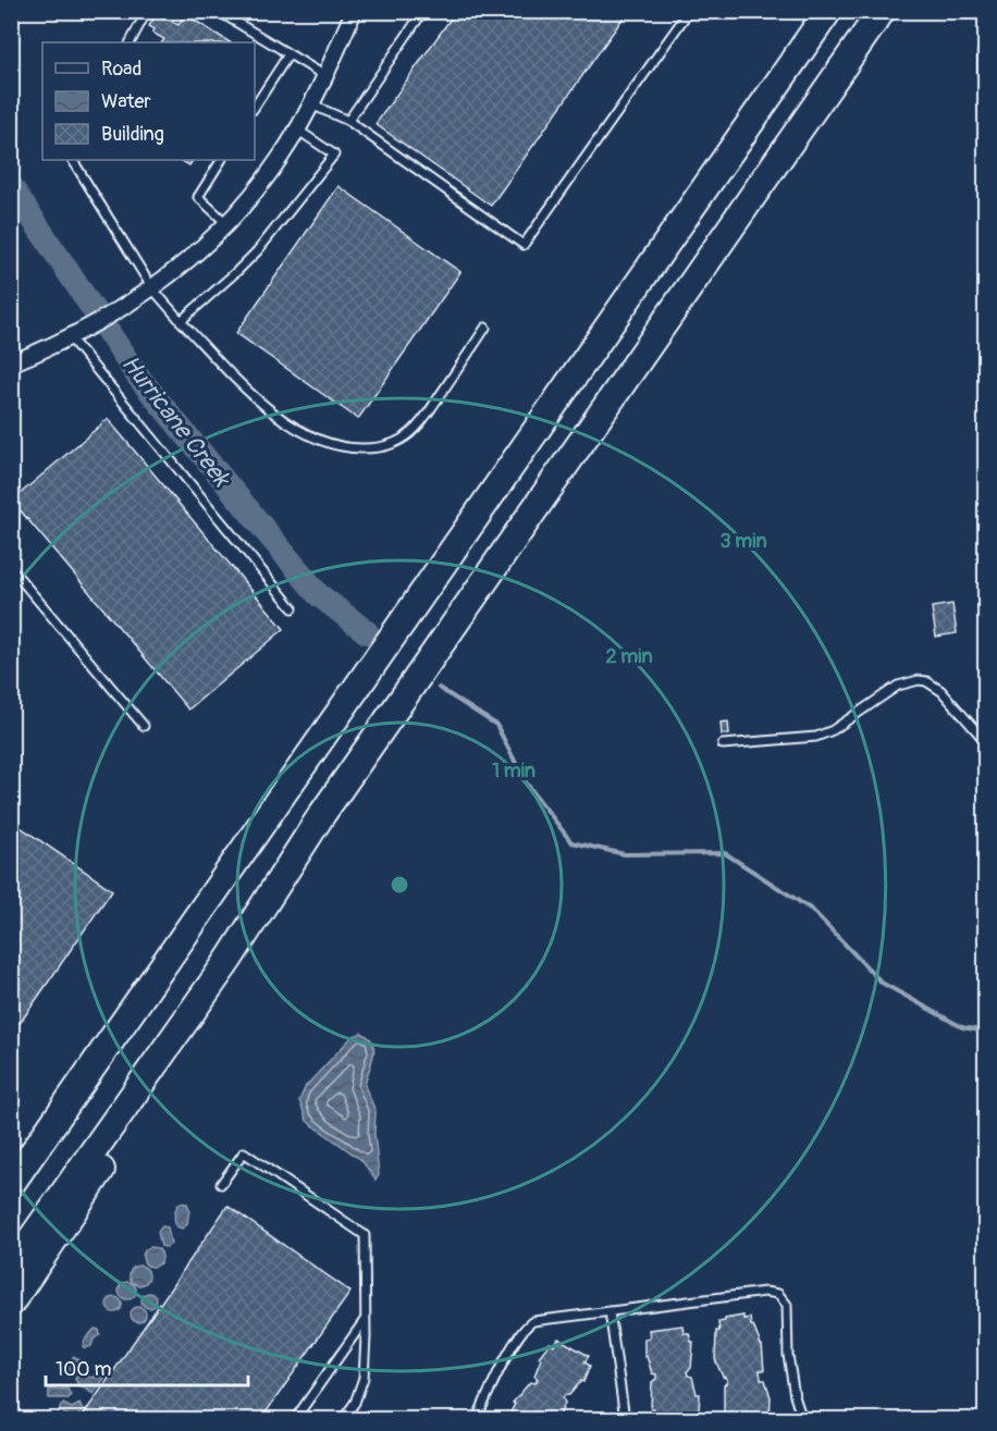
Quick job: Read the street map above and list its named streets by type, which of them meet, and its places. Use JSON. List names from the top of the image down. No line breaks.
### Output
{"water":["Hurricane Creek"],"legend":["Road","Water","Building"],"scale_bar":"100 m","rings":["3 min","2 min","1 min"]}
